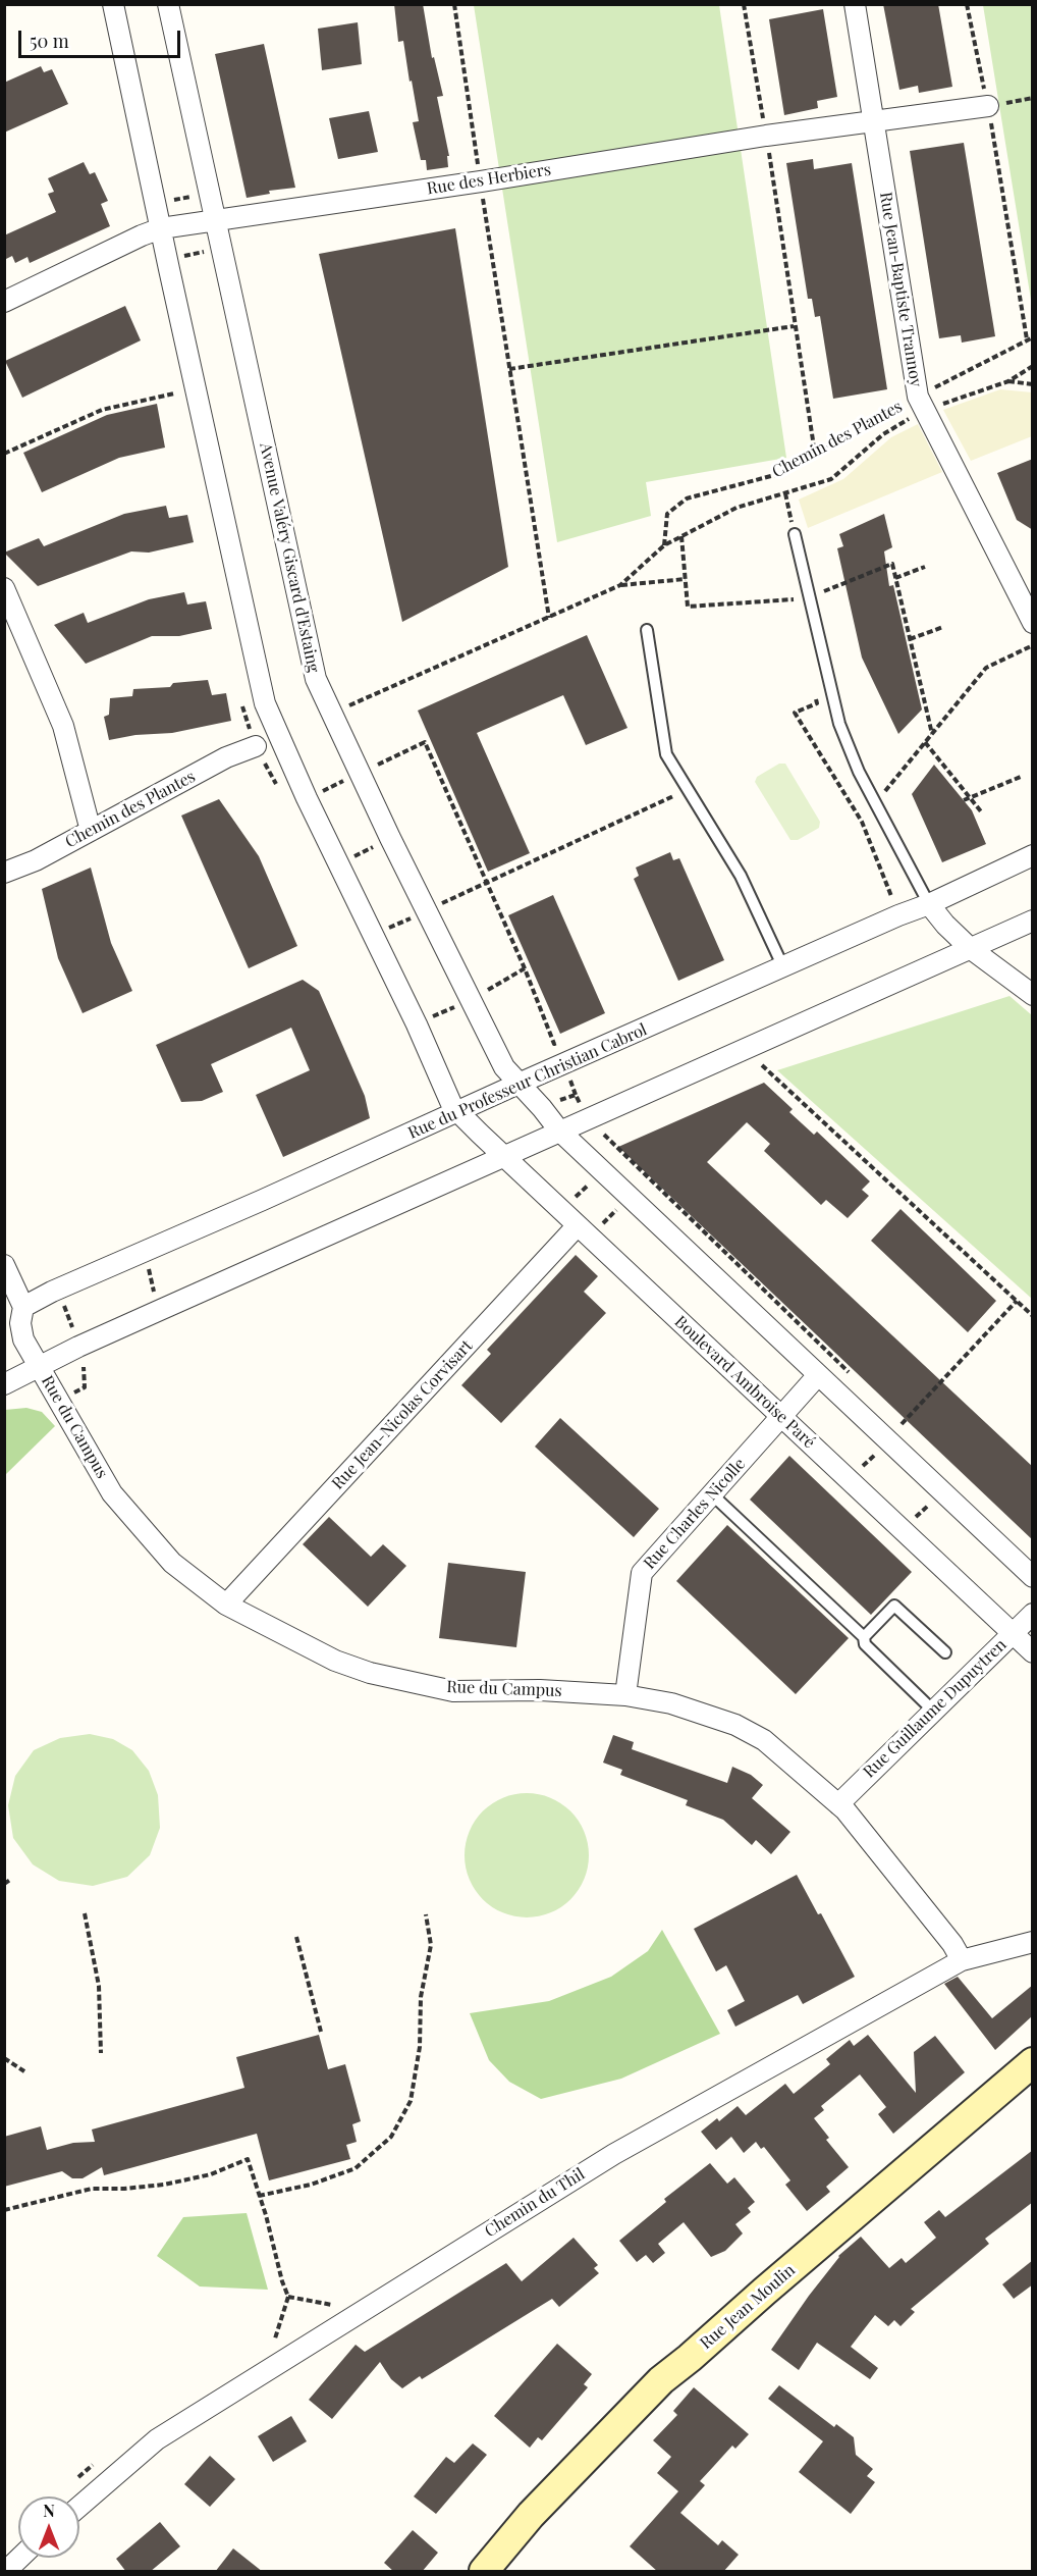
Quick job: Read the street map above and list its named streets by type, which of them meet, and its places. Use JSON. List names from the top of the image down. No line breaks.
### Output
{"streets":{"main road":["Rue Jean Moulin"],"street":["Rue des Herbiers","Rue Jean-Baptiste Trannoy","Chemin des Plantes","Avenue Valéry Giscard d'Estaing","Rue du Professeur Christian Cabrol","Boulevard Ambroise Paré","Rue Jean-Nicolas Corvisart","Rue du Campus","Rue Charles Nicolle","Rue Guillaume Dupuytren","Chemin du Thil"]},"crossings":[["Rue des Herbiers","Rue Jean-Baptiste Trannoy"],["Rue des Herbiers","Avenue Valéry Giscard d'Estaing"],["Rue Jean-Baptiste Trannoy","Chemin des Plantes"],["Avenue Valéry Giscard d'Estaing","Rue du Professeur Christian Cabrol"],["Rue du Professeur Christian Cabrol","Boulevard Ambroise Paré"],["Rue du Professeur Christian Cabrol","Rue du Campus"],["Boulevard Ambroise Paré","Rue Jean-Nicolas Corvisart"],["Boulevard Ambroise Paré","Rue Charles Nicolle"],["Boulevard Ambroise Paré","Rue Guillaume Dupuytren"],["Rue Jean-Nicolas Corvisart","Rue du Campus"],["Rue du Campus","Rue Charles Nicolle"],["Rue du Campus","Rue Guillaume Dupuytren"],["Rue du Campus","Chemin du Thil"]],"scale_bar":"50 m","north":"top"}
